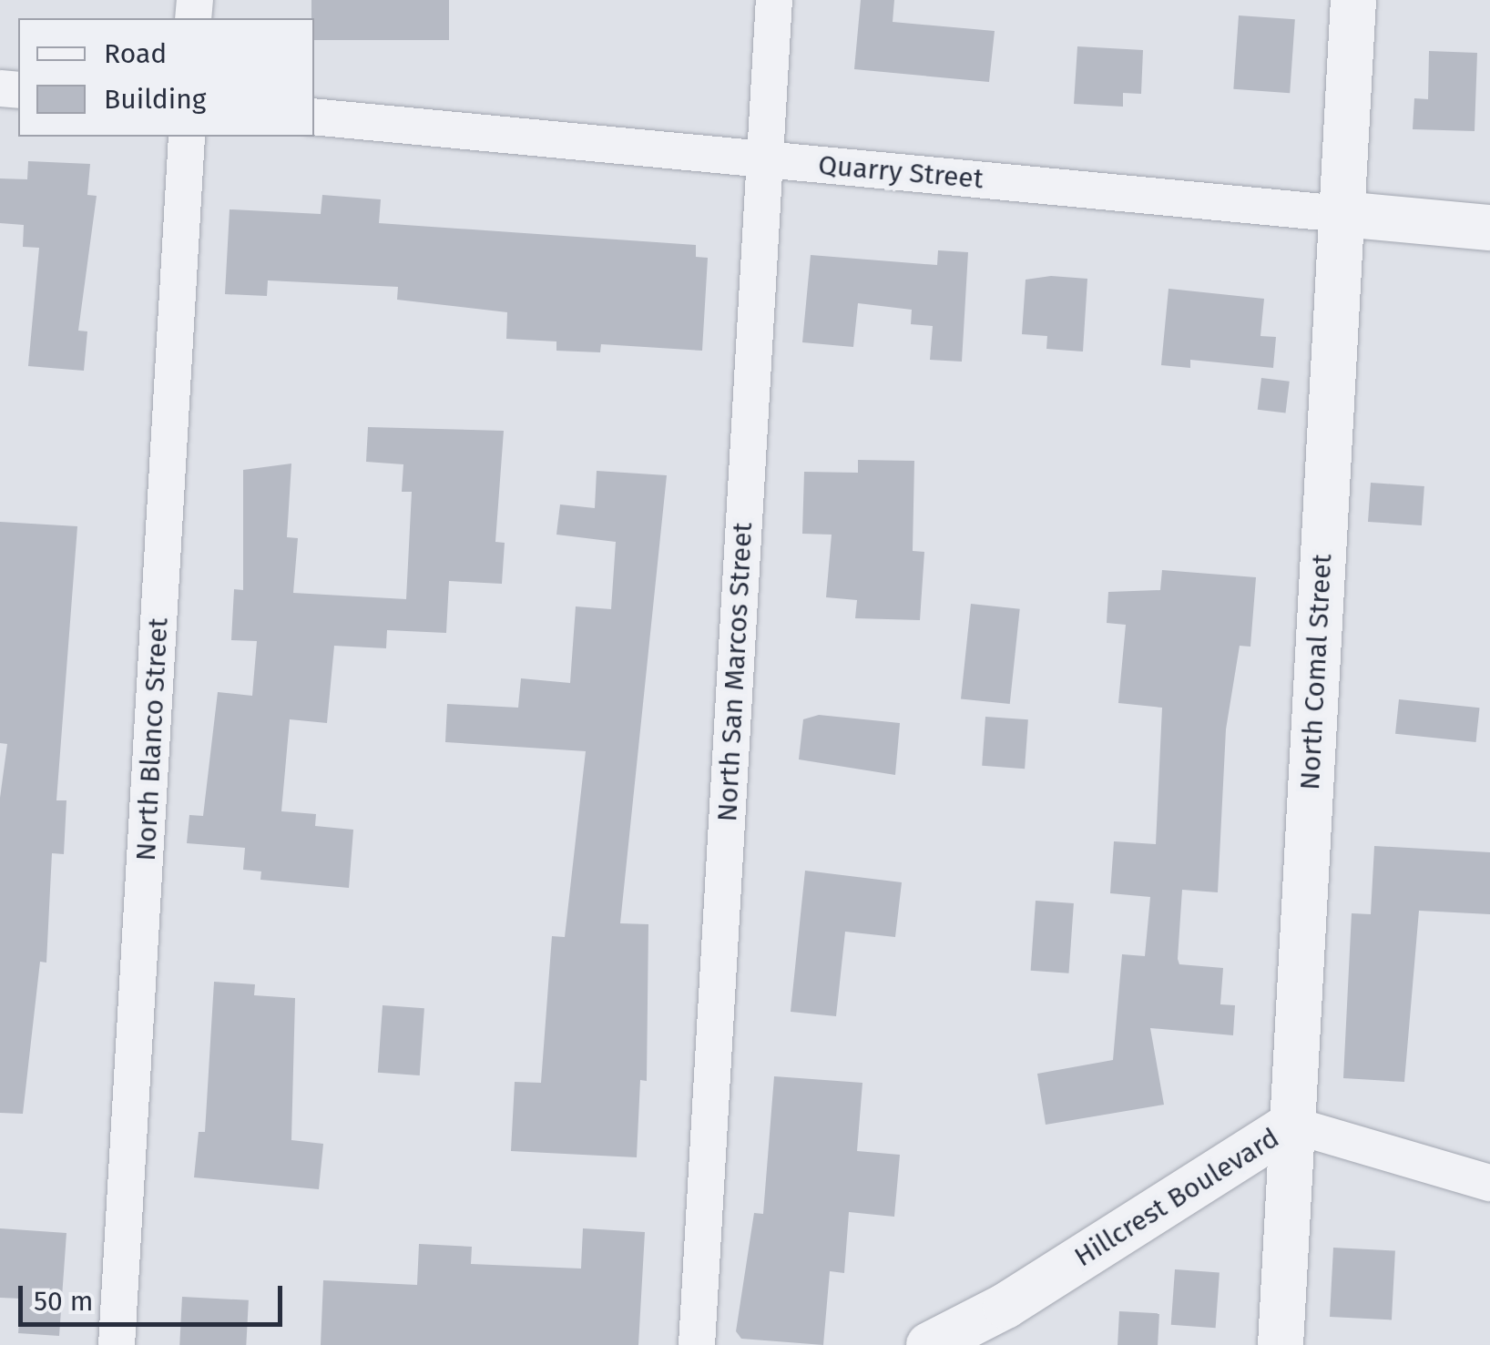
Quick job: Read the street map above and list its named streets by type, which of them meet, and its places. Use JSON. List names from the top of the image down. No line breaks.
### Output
{"streets":{"street":["Quarry Street","North San Marcos Street","North Comal Street","North Blanco Street","Hillcrest Boulevard"]},"crossings":[["Quarry Street","North San Marcos Street"],["Quarry Street","North Comal Street"],["North Comal Street","Hillcrest Boulevard"]],"legend":["Road","Building"],"scale_bar":"50 m"}
